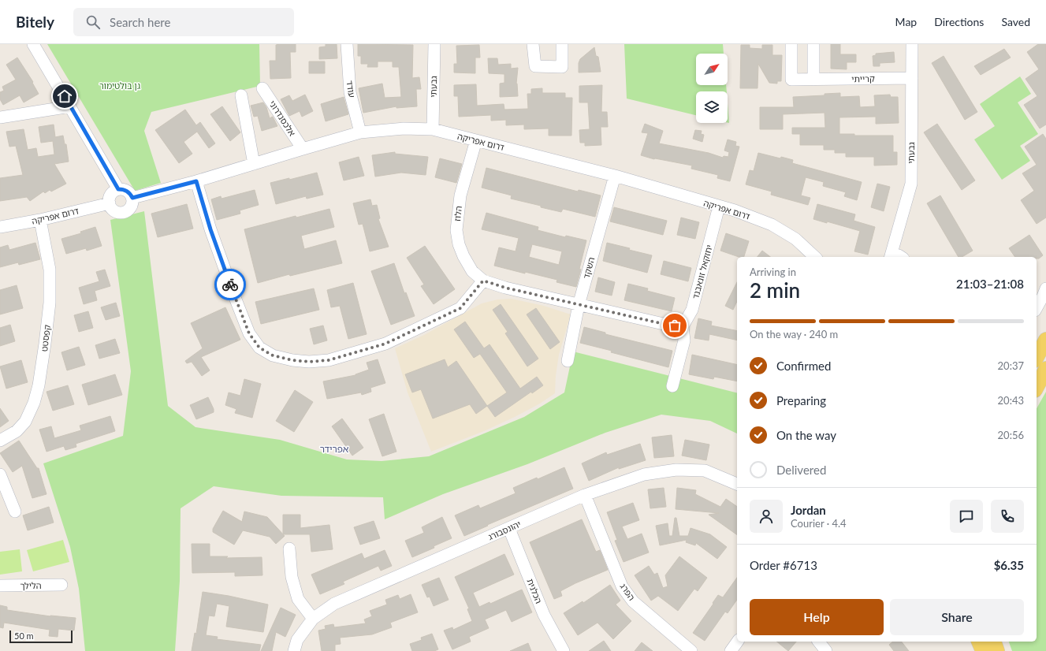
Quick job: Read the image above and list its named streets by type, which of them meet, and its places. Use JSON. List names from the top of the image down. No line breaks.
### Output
{"streets":{"street":["קרייתי","גבעתי","עודד","אלכסנדרוני","דרום אפריקה","הלוז","השקד","יחזקאל זונאבנד","קפסטט","יהונסבורג","הלילך","הכלנית","הפרג"]},"crossings":[["קרייתי","גבעתי"],["גבעתי","דרום אפריקה"],["עודד","דרום אפריקה"],["אלכסנדרוני","דרום אפריקה"],["דרום אפריקה","הלוז"],["דרום אפריקה","השקד"],["דרום אפריקה","יחזקאל זונאבנד"],["דרום אפריקה","קפסטט"],["יהונסבורג","הכלנית"],["יהונסבורג","הפרג"]],"districts":["אפרידר"],"parks":["גן בולטימור"],"scale_bar":"50 m","north":"top right","page":{"header":"Bitely","search":"Search here","nav":["Map","Directions","Saved"],"heading":["2 min","Arriving in","21:03–21:08"],"panel":["Jordan","Courier · 4.4","Order #6713","$6.35"],"bar":"On the way · 240 m","list":[["Confirmed","20:37"],["Preparing","20:43"],["On the way","20:56"],"Delivered"],"buttons":["Help","Share"],"scale":"50 m"}}
